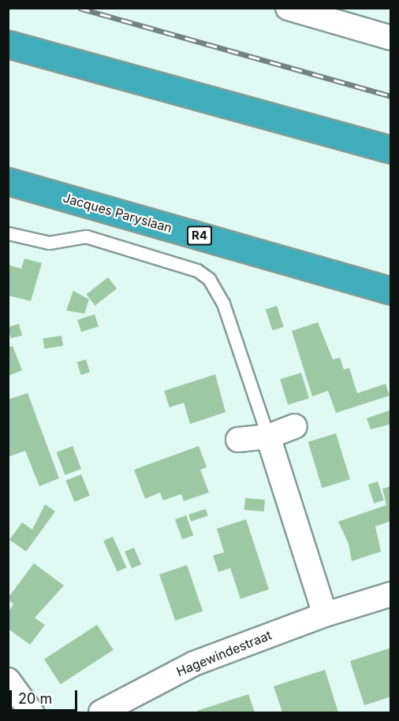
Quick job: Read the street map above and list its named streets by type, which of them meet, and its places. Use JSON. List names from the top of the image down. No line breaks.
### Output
{"streets":{"highway":["Jacques Paryslaan","R4"],"street":["Hagewindestraat"]},"scale_bar":"20 m"}
